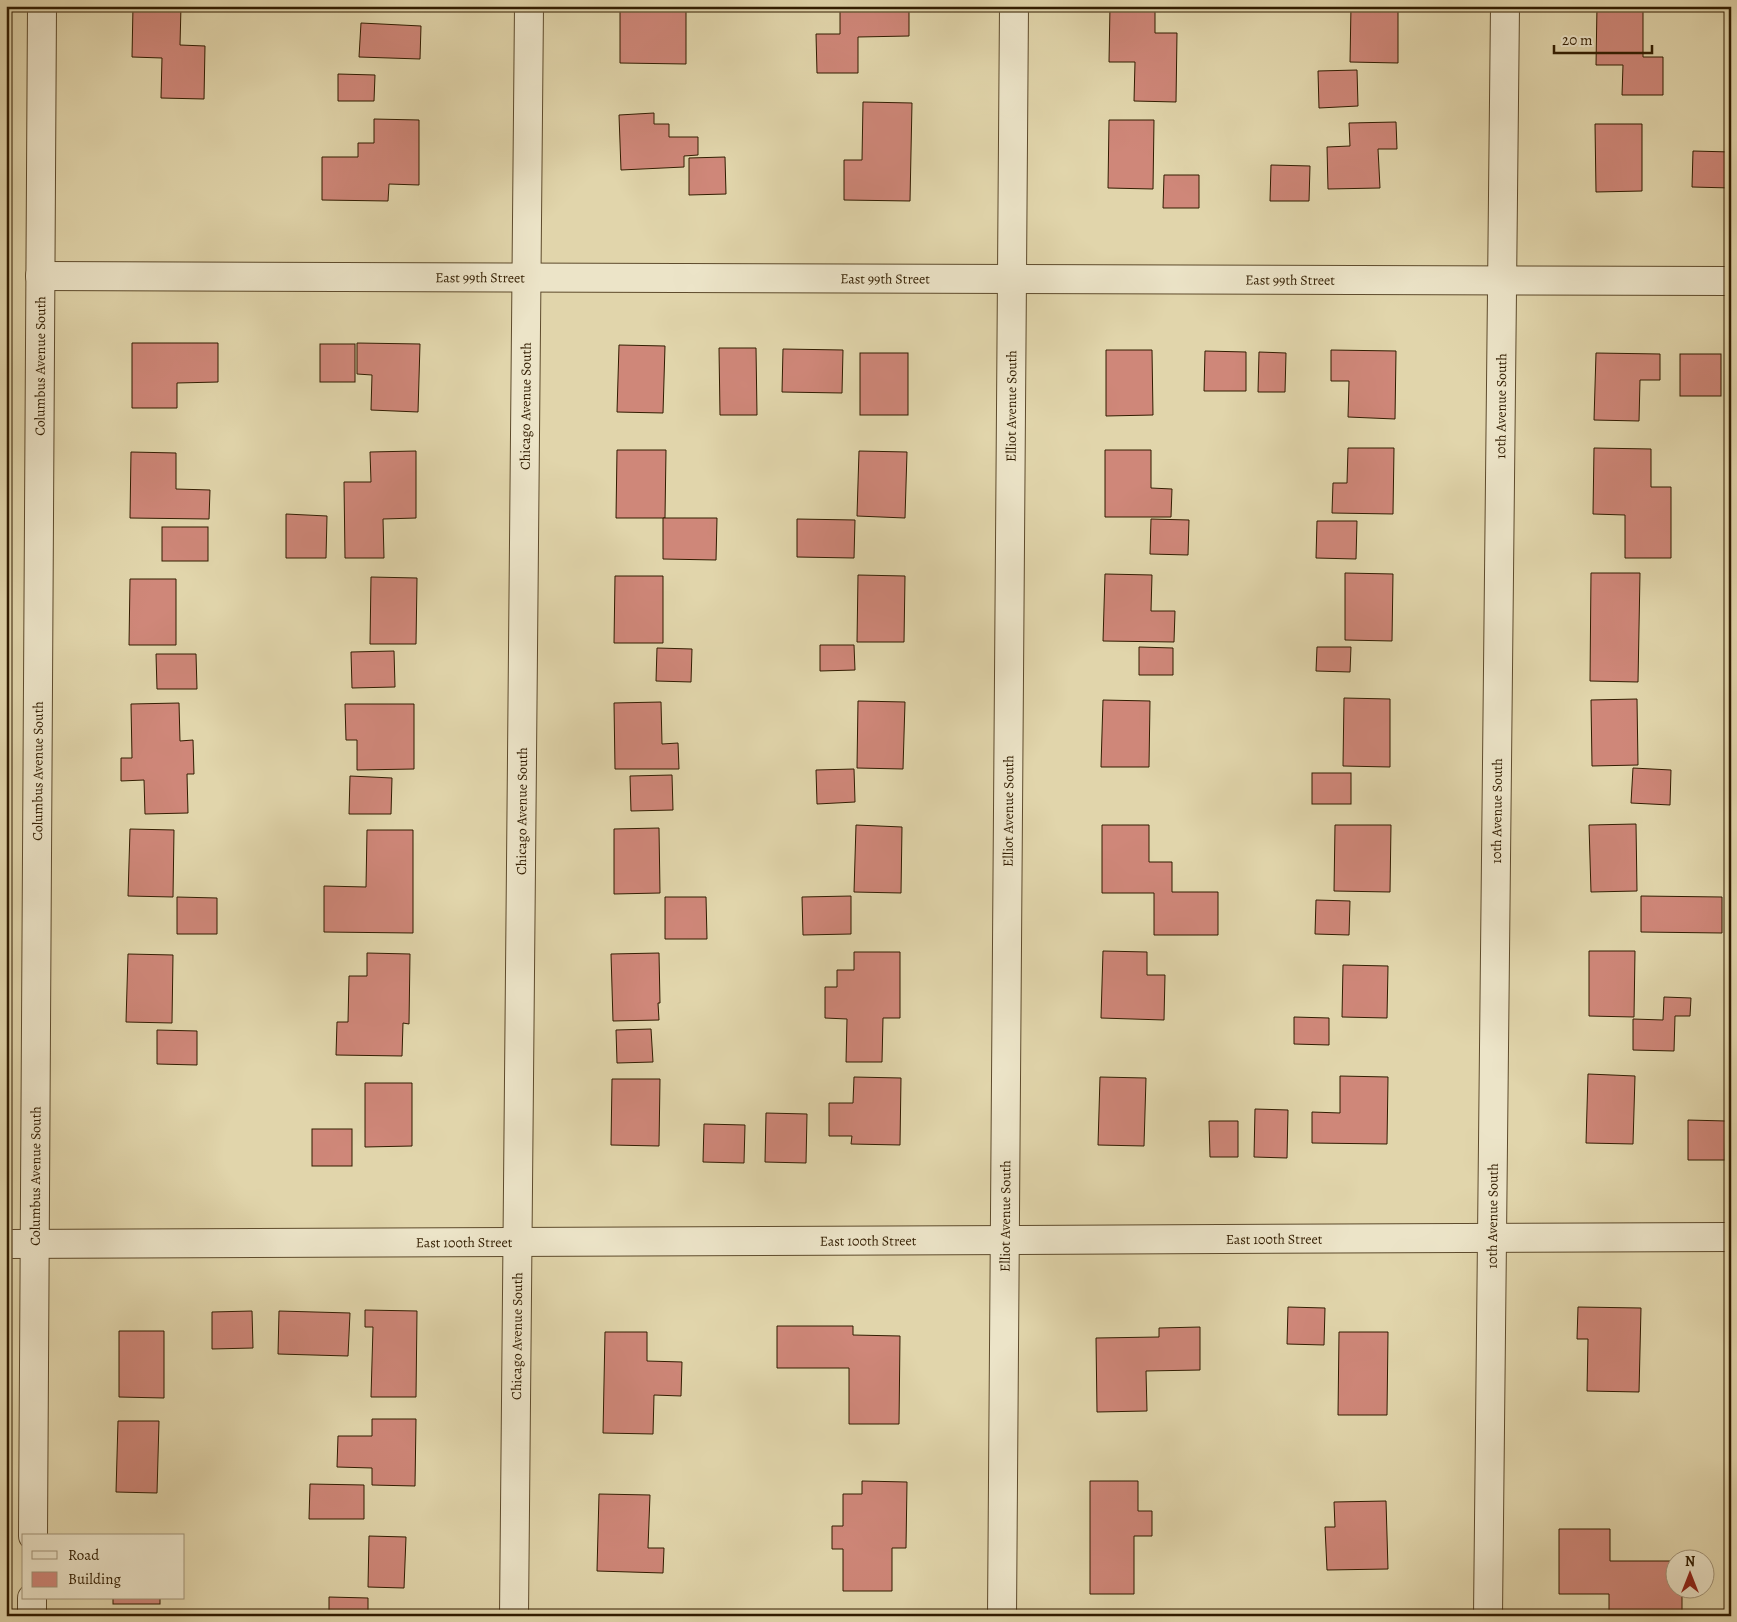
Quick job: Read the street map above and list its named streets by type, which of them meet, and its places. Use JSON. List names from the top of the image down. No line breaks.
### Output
{"streets":{"street":["East 99th Street","Columbus Avenue South","Chicago Avenue South","Elliot Avenue South","10th Avenue South","East 100th Street"]},"crossings":[["East 99th Street","Columbus Avenue South"],["East 99th Street","Chicago Avenue South"],["East 99th Street","Elliot Avenue South"],["East 99th Street","10th Avenue South"],["Columbus Avenue South","East 100th Street"],["Chicago Avenue South","East 100th Street"],["Elliot Avenue South","East 100th Street"],["10th Avenue South","East 100th Street"]],"legend":["Road","Building"],"scale_bar":"20 m","north":"top"}
